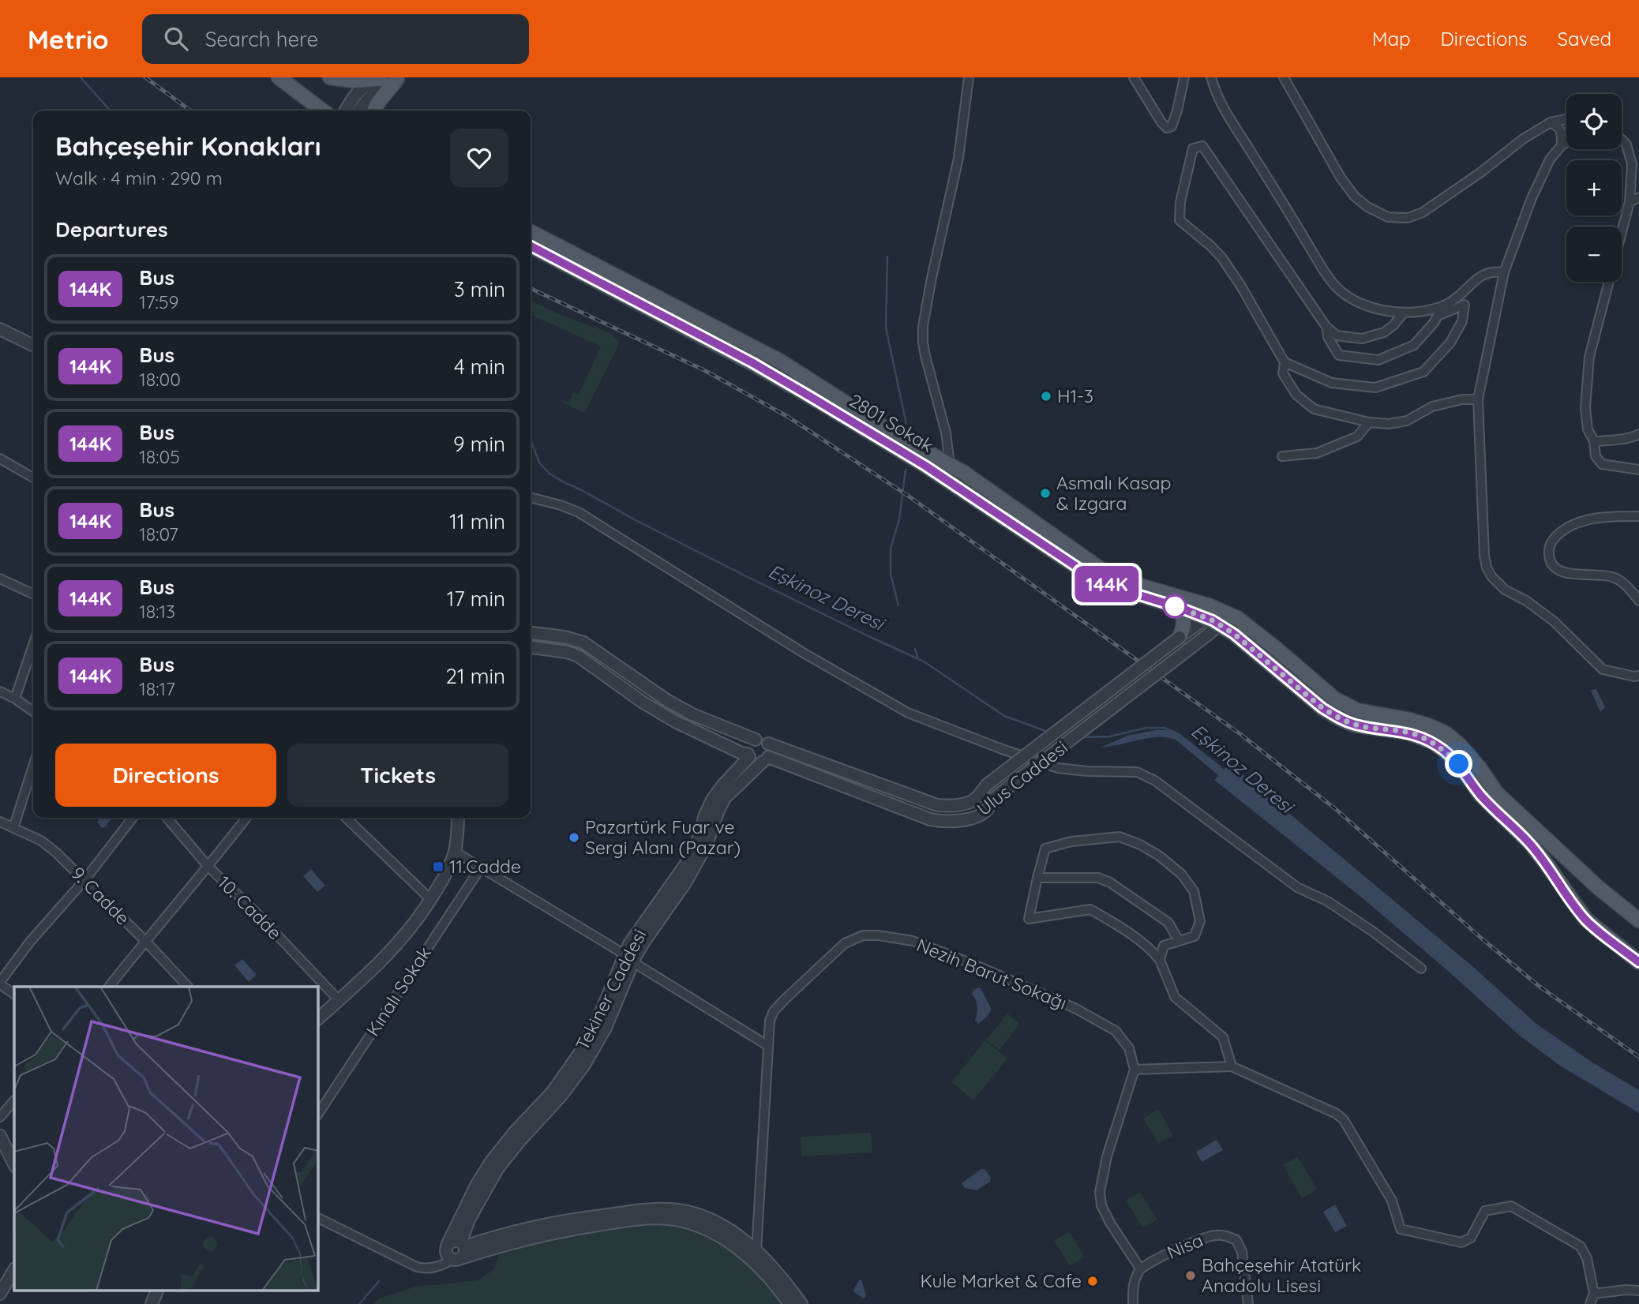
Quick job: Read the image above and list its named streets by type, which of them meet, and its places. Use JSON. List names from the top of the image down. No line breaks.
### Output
{"streets":{"main road":["2801 Sokak"],"street":["Ulus Caddesi","9. Cadde","10. Cadde","Nezih Barut Sokağı","Tekiner Caddesi","Kınalı Sokak","Nisa"]},"crossings":[["2801 Sokak","Ulus Caddesi"],["Ulus Caddesi","Tekiner Caddesi"],["Nezih Barut Sokağı","Tekiner Caddesi"]],"water":["Eşkinoz Deresi"],"places":{"other":["H1-3","Asmalı Kasap & Izgara","Pazartürk Fuar ve Sergi Alanı (Pazar)","Bahçeşehir Atatürk Anadolu Lisesi","Kule Market & Cafe"],"transit":["11.Cadde"]},"lines":["bus line 144K"],"page":{"header":"Metrio","search":"Search here","nav":["Map","Directions","Saved"],"on_map":"144K","map_buttons":["+","−"],"heading":[["Bahçeşehir Konakları","Walk · 4 min · 290 m"],"Departures"],"list":[{"mark":"144K","name":"Bus","note":"17:59","value":"3 min"},{"mark":"144K","name":"Bus","note":"18:00","value":"4 min"},{"mark":"144K","name":"Bus","note":"18:05","value":"9 min"},{"mark":"144K","name":"Bus","note":"18:07","value":"11 min"},{"mark":"144K","name":"Bus","note":"18:13","value":"17 min"},{"mark":"144K","name":"Bus","note":"18:17","value":"21 min"}],"buttons":["Directions","Tickets"]}}
